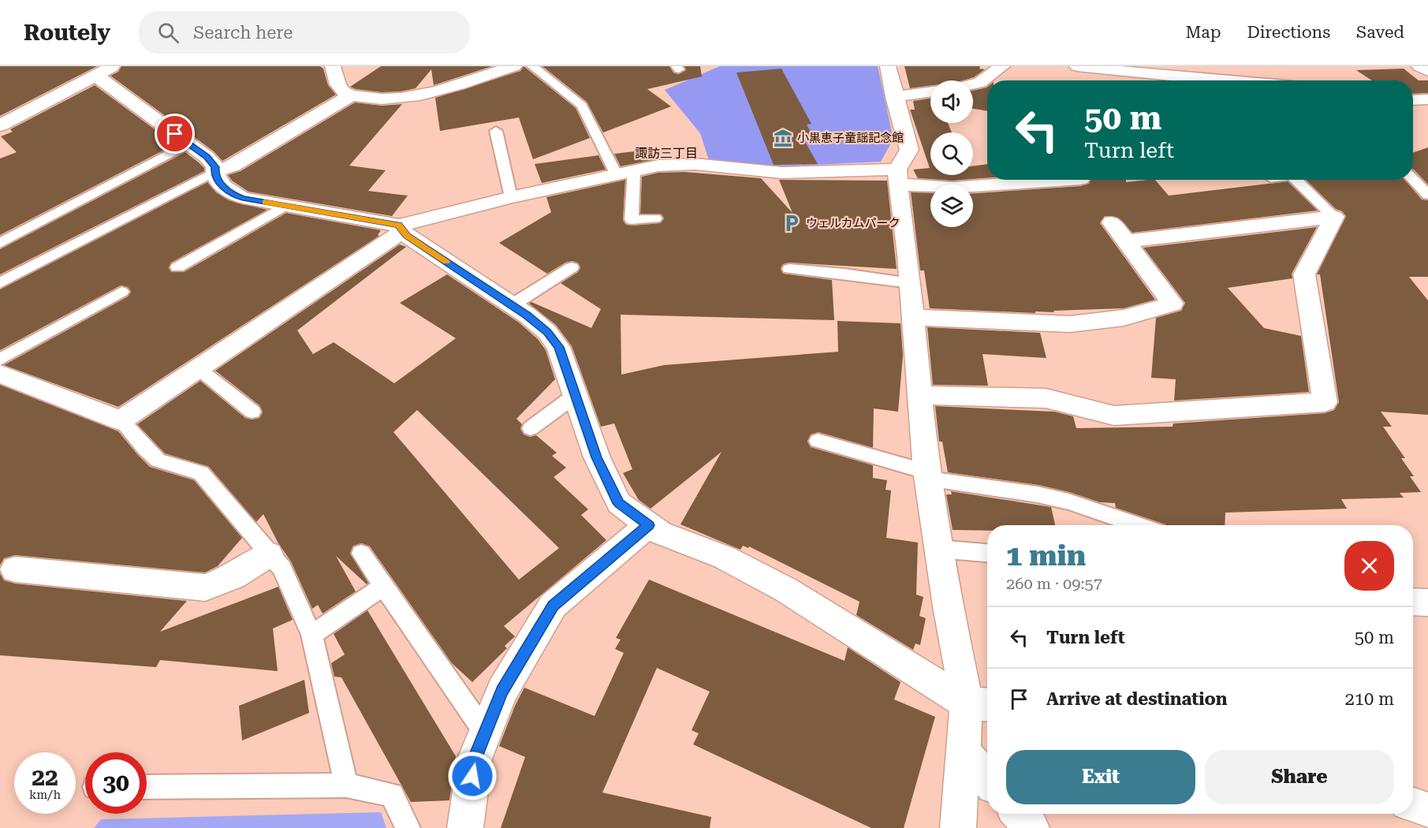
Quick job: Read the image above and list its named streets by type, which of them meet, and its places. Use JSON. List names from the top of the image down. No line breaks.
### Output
{"districts":["諏訪三丁目"],"places":{"museum":["小黒恵子童謡記念館"],"parking":["ウェルカムパーク"]},"page":{"header":"Routely","search":"Search here","nav":["Map","Directions","Saved"],"turn":["50 m","Turn left"],"heading":["1 min","260 m · 09:57"],"list":[{"name":"Turn left","value":"50 m"},{"name":"Arrive at destination","value":"210 m"}],"buttons":["Exit","Share"],"speed":"22 km/h","limit":"30"}}
